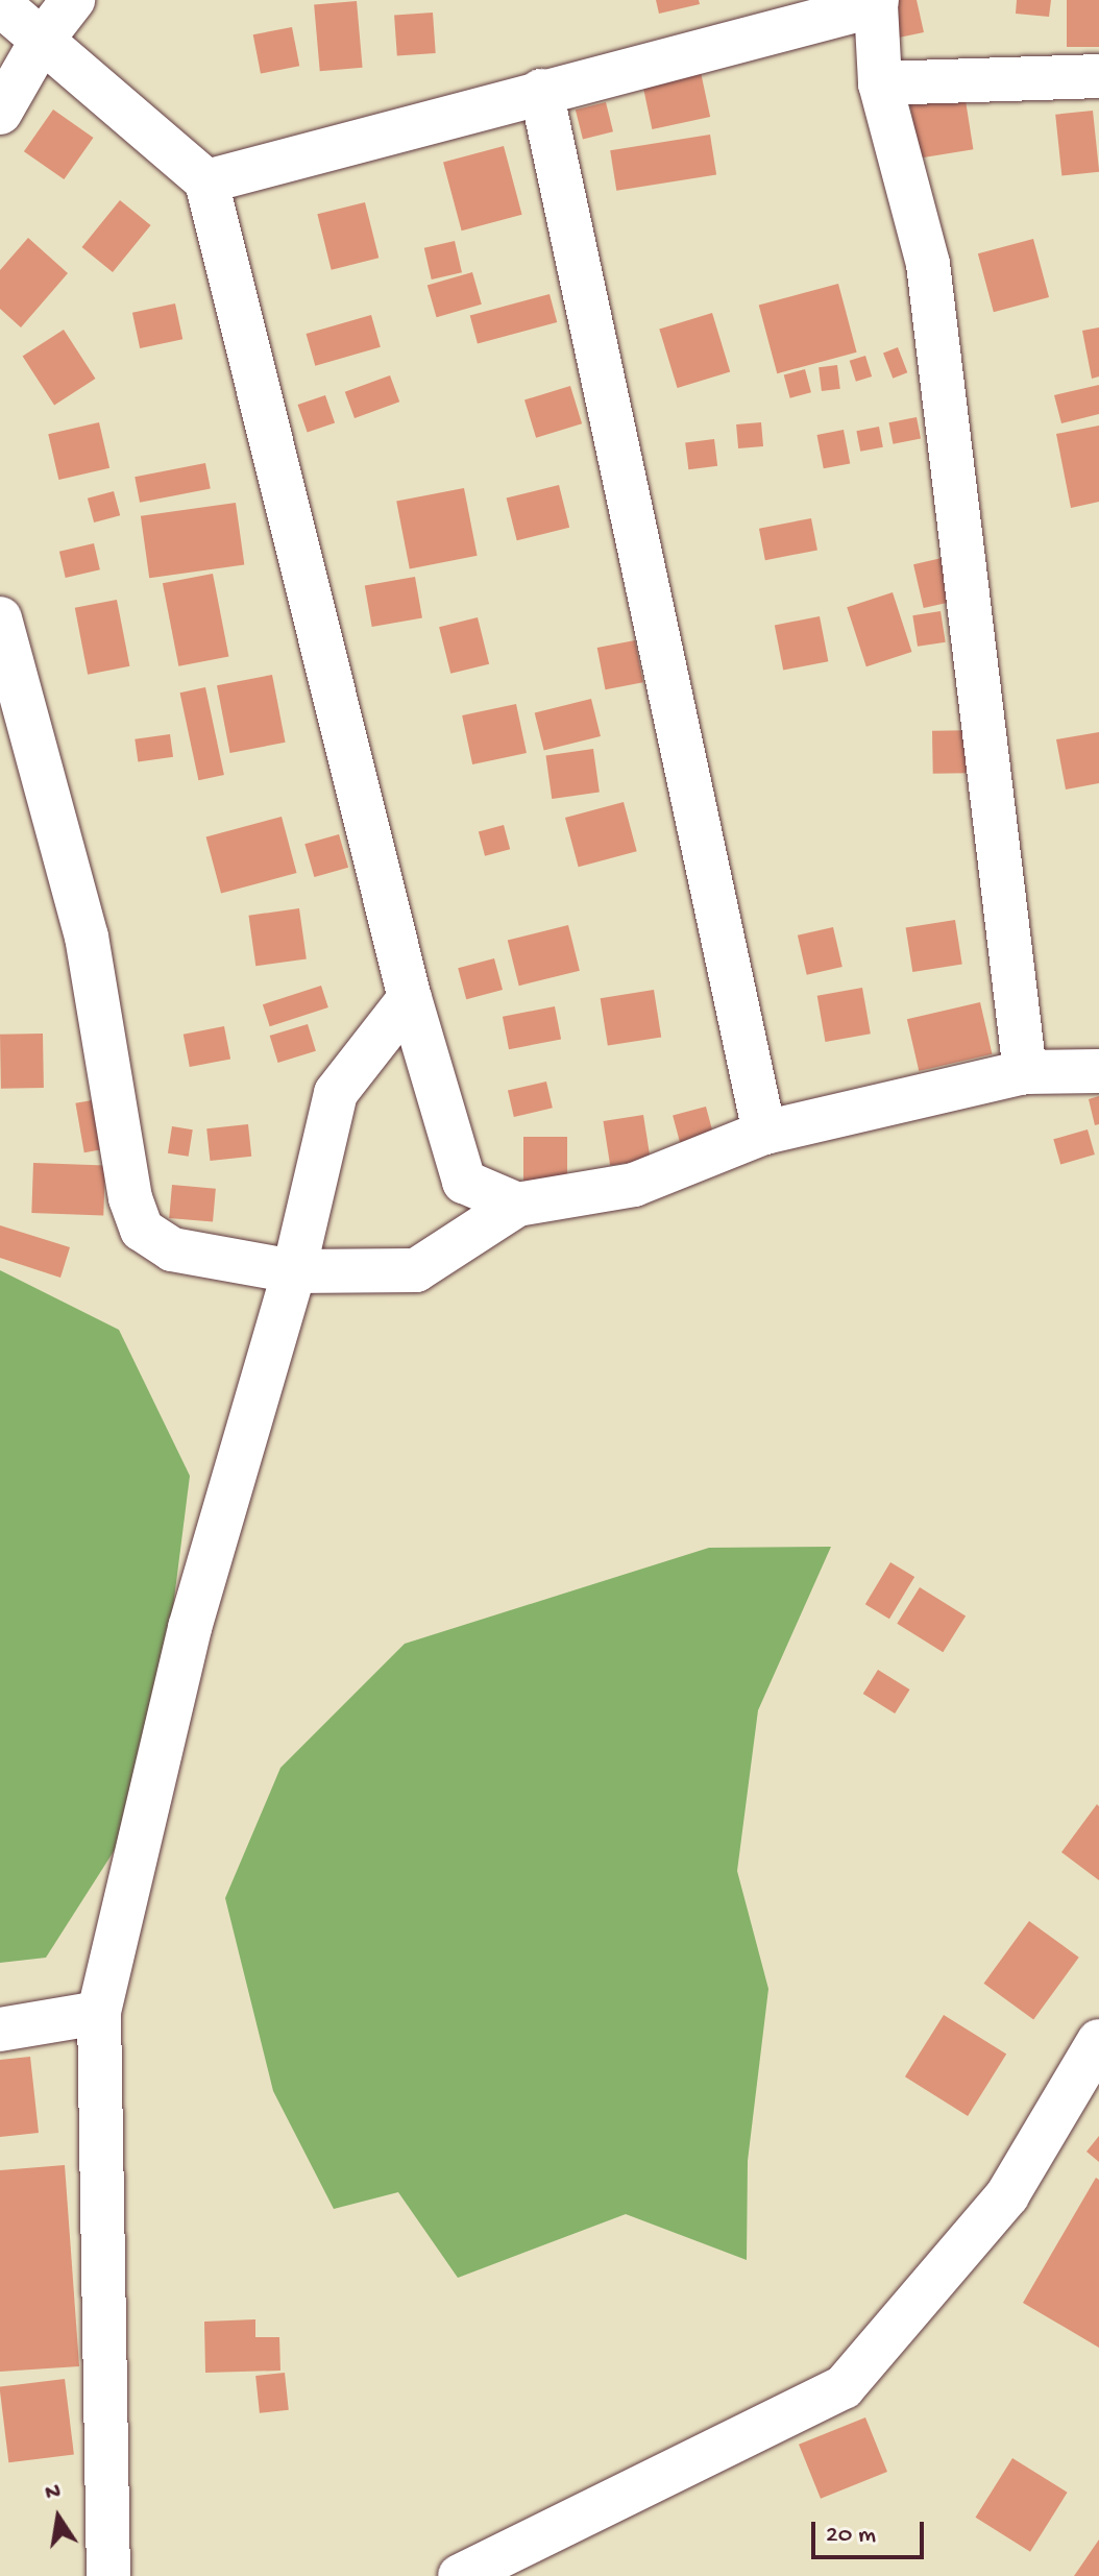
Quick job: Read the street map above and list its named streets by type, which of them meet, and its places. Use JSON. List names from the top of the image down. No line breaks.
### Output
{"scale_bar":"20 m","north":"top"}
